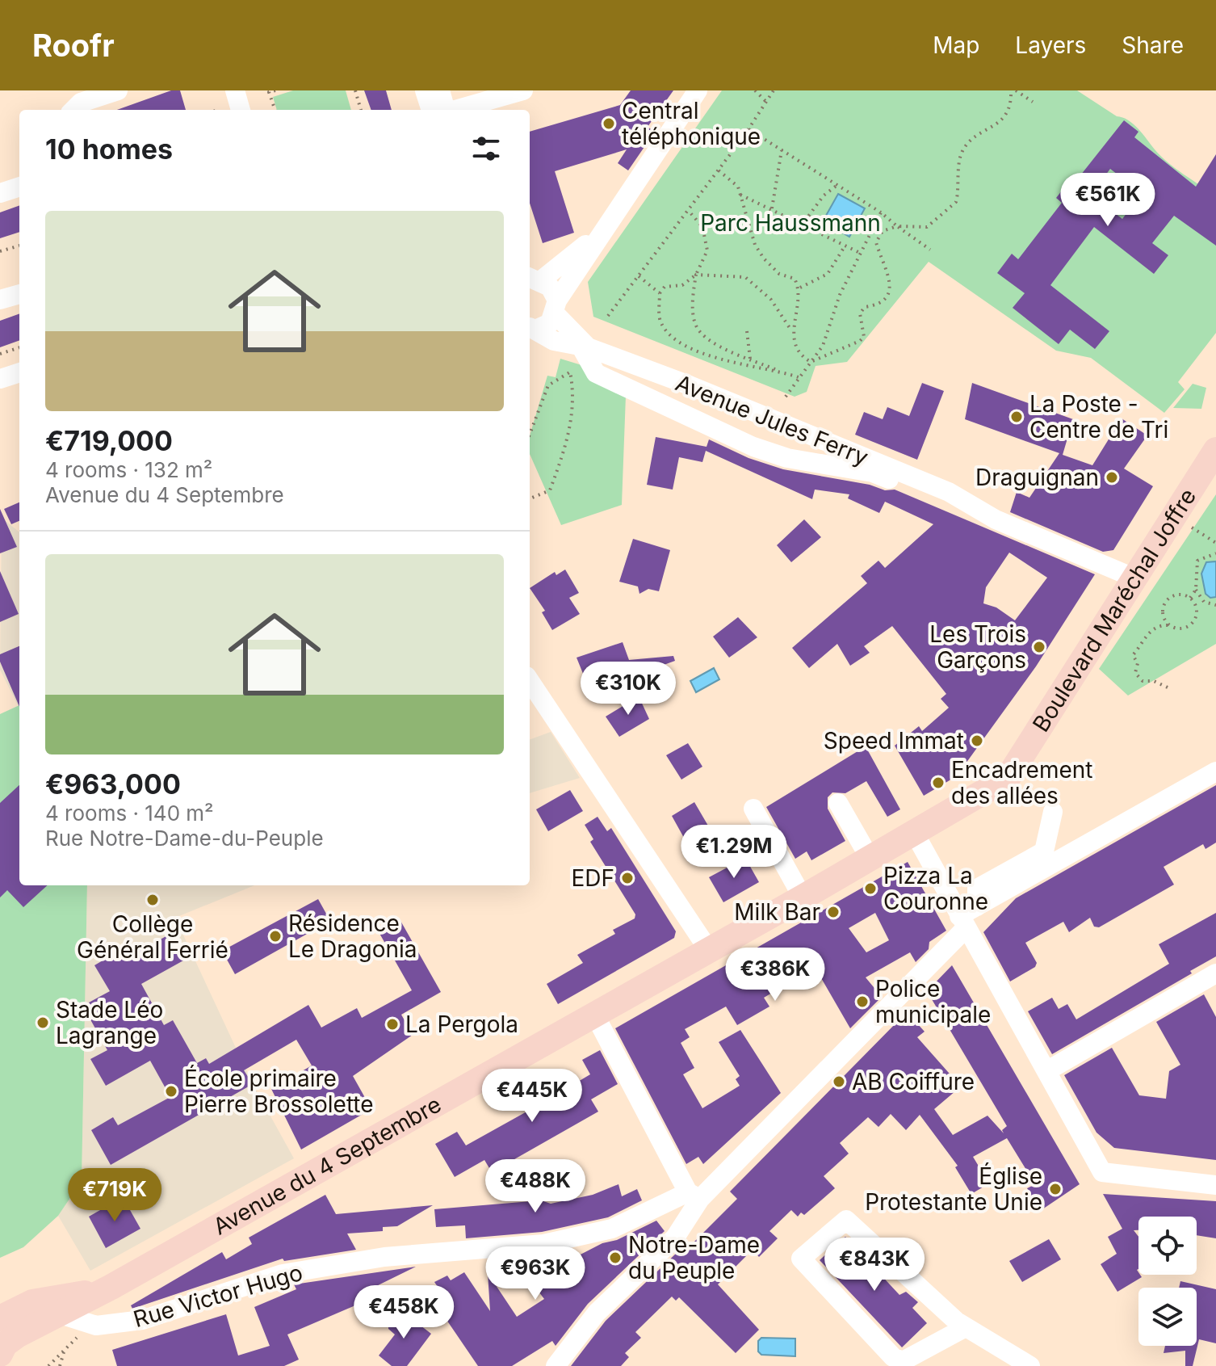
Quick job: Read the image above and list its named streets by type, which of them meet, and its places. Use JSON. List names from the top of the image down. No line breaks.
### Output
{"streets":{"main road":["Boulevard Maréchal Joffre","Avenue du 4 Septembre"],"street":["Avenue Jules Ferry","Rue Victor Hugo"]},"crossings":[["Boulevard Maréchal Joffre","Avenue du 4 Septembre"],["Avenue du 4 Septembre","Rue Victor Hugo"]],"parks":["Parc Haussmann"],"places":["Central téléphonique","La Poste - Centre de Tri","Draguignan","Les Trois Garçons","Speed Immat","Encadrement des allées","EDF","Pizza La Couronne","Collège Général Ferrié","Milk Bar","Résidence Le Dragonia","Police municipale","Stade Léo Lagrange","La Pergola","AB Coiffure","École primaire Pierre Brossolette","Église Protestante Unie","Notre-Dame du Peuple"],"page":{"header":"Roofr","nav":["Map","Layers","Share"],"heading":"10 homes","price":["€561K","€310K","€1.29M","€386K","€445K","€488K","€719K","€843K","€963K","€458K"],"list":[{"name":"€719,000","note":"4 rooms · 132 m² · Avenue du 4 Septembre"},{"name":"€963,000","note":"4 rooms · 140 m² · Rue Notre-Dame-du-Peuple"}]}}
